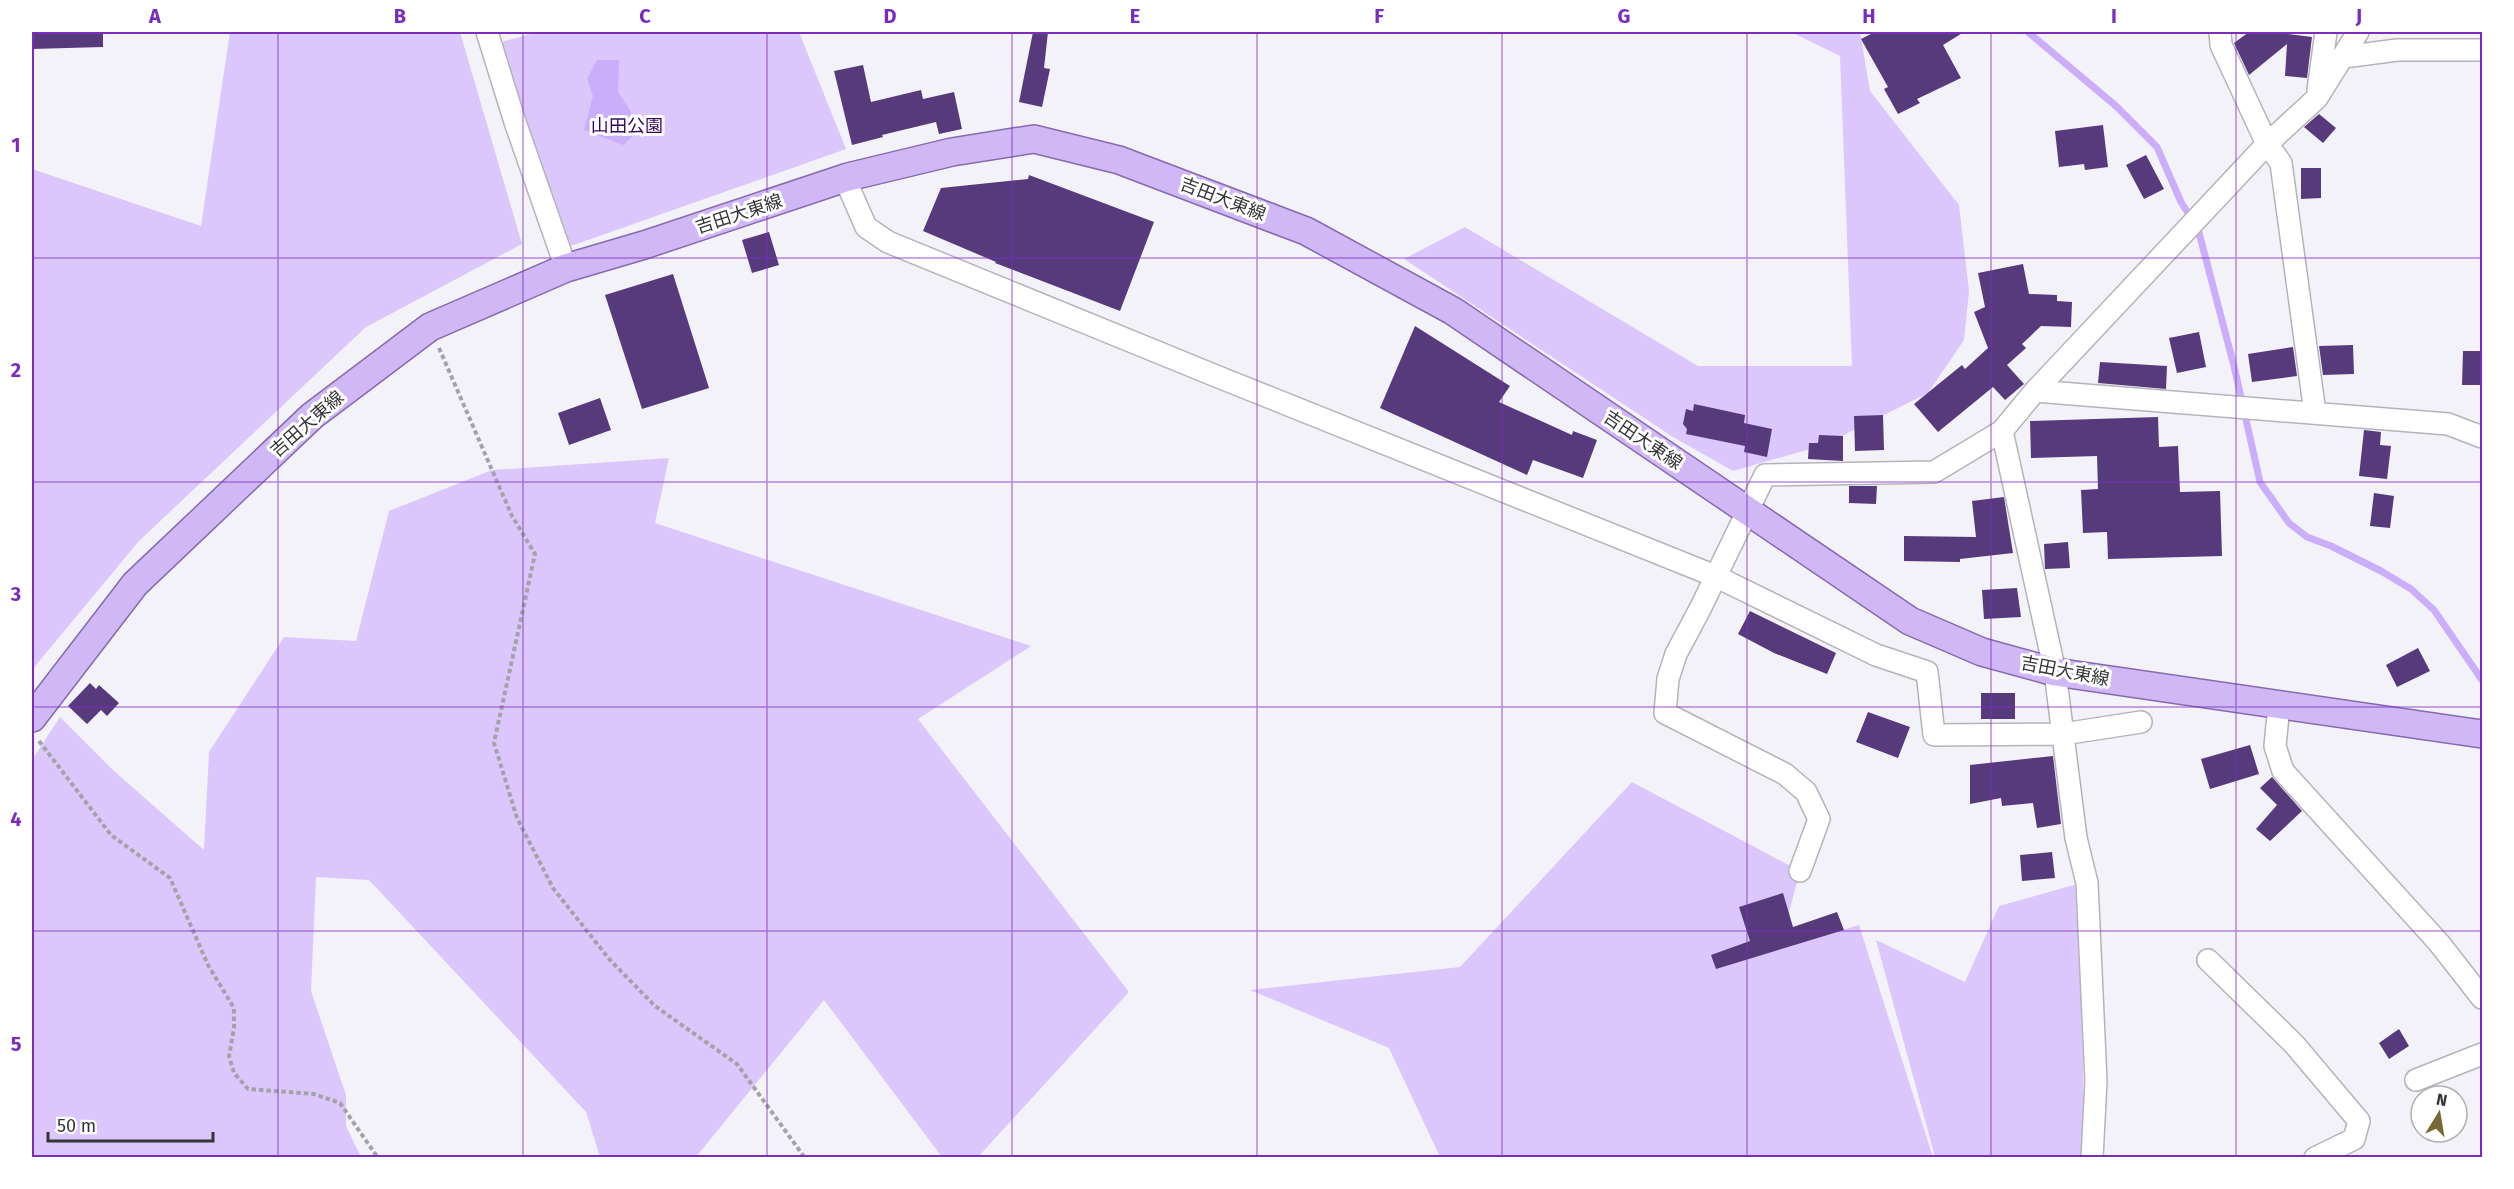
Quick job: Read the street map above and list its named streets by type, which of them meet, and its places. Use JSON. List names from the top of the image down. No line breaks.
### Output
{"streets":{"main road":["吉田大東線"]},"parks":["山田公園"],"scale_bar":"50 m","north":"top","grid":{"columns":["A","B","C","D","E","F","G","H","I","J"],"rows":["1","2","3","4","5"]}}
